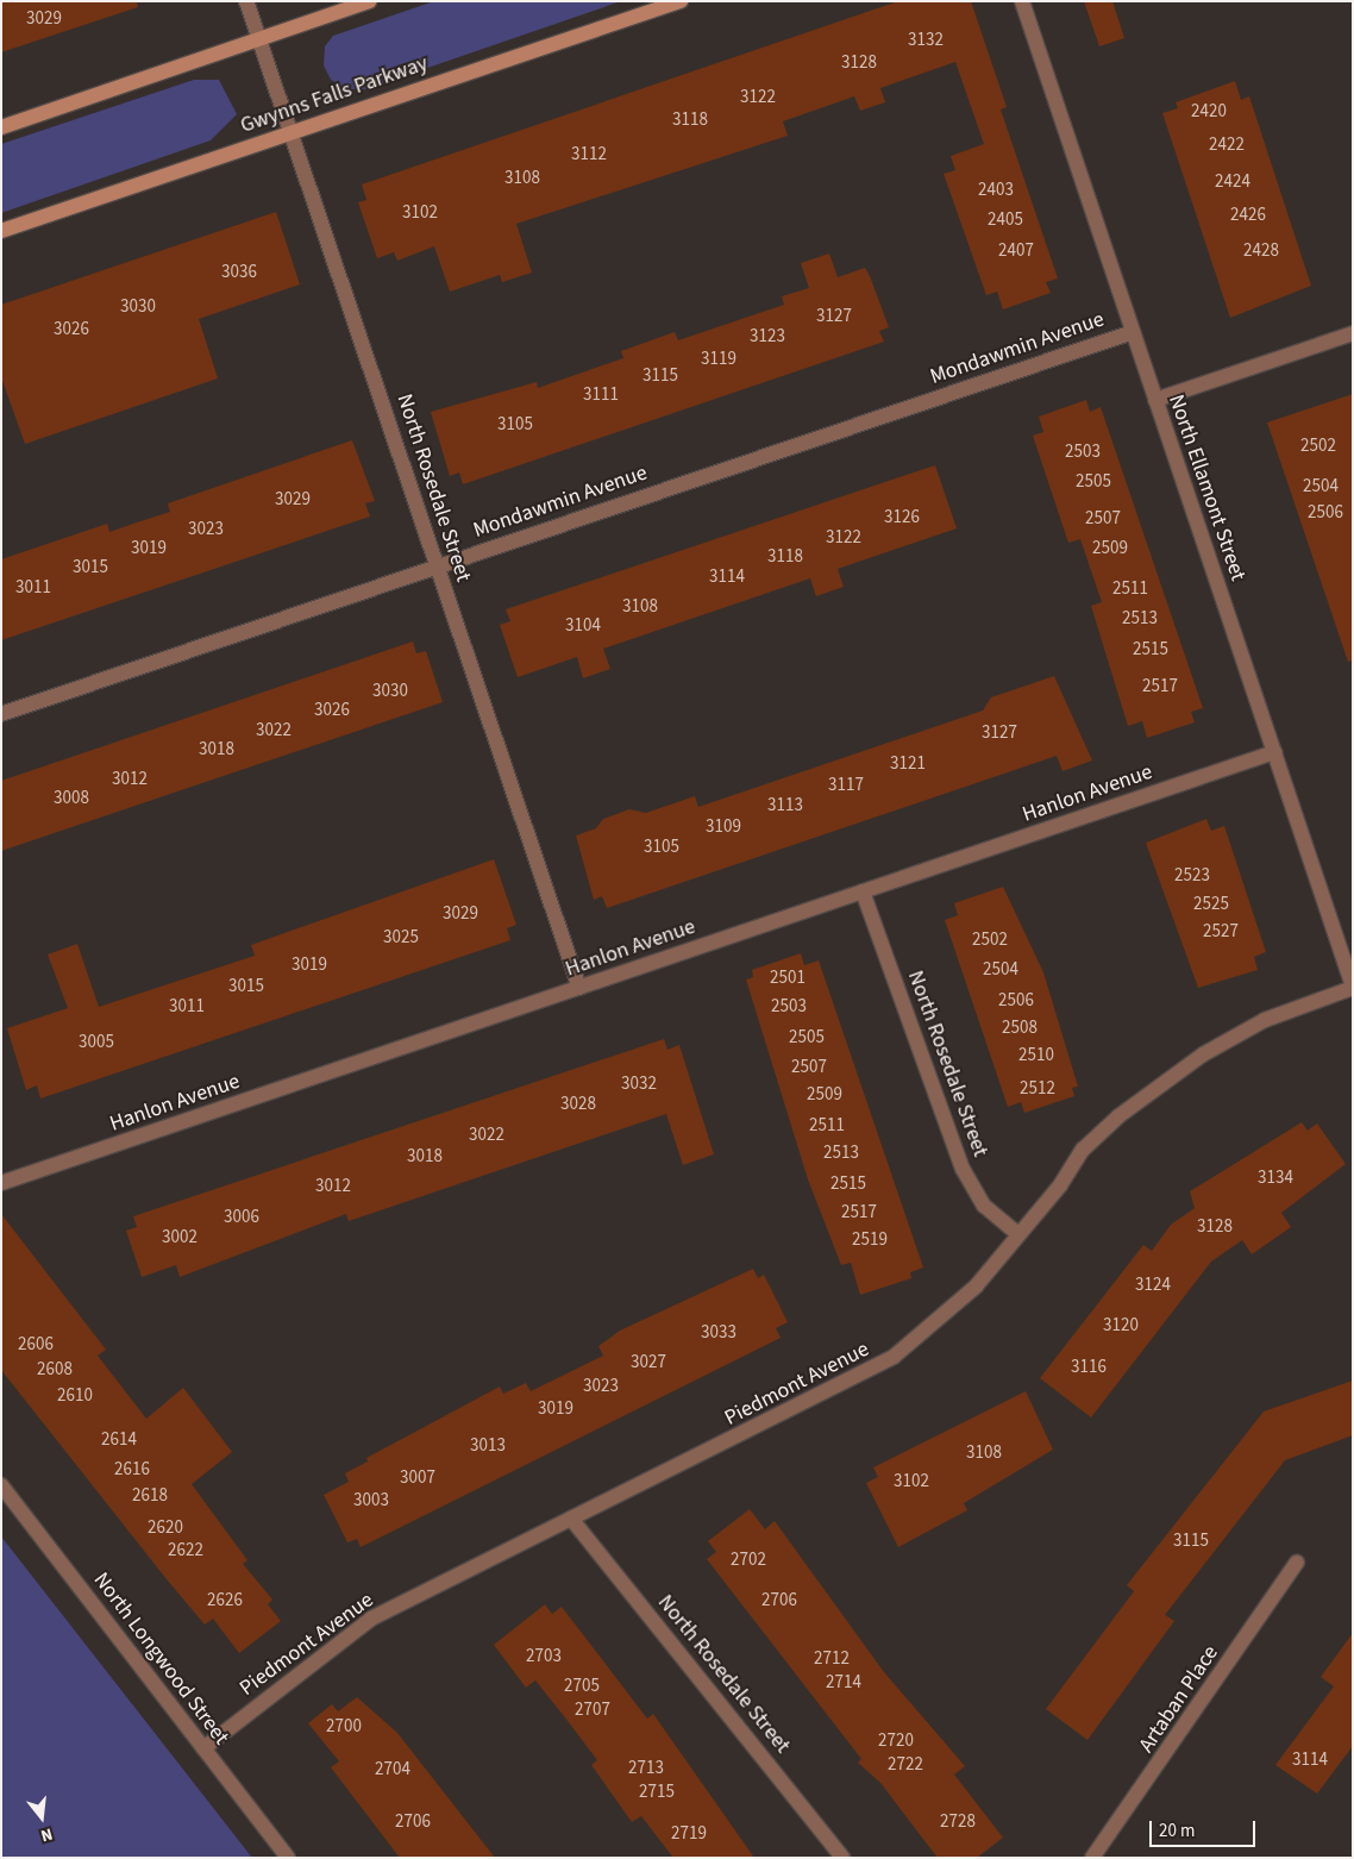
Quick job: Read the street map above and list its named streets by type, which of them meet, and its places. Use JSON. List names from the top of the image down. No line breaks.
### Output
{"streets":{"main road":["Gwynns Falls Parkway"],"street":["Mondawmin Avenue","North Rosedale Street","North Ellamont Street","Hanlon Avenue","Piedmont Avenue","North Longwood Street","Artaban Place"]},"crossings":[["Gwynns Falls Parkway","North Rosedale Street"],["Mondawmin Avenue","North Rosedale Street"],["Mondawmin Avenue","North Ellamont Street"],["North Rosedale Street","Hanlon Avenue"],["North Rosedale Street","Piedmont Avenue"],["North Ellamont Street","Hanlon Avenue"],["North Ellamont Street","Piedmont Avenue"],["Piedmont Avenue","North Longwood Street"]],"house_numbers":["3029","3132","3128","3122","2420","3118","2422","3112","3108","2424","2403","3102","2426","2405","2407","2428","3036","3030","3127","3026","3123","3119","3115","3111","3105","2502","2503","2505","2504","3029","2506","3126","2507","3023","3122","3019","2509","3118","3015","3114","3011","2511","3108","2513","3104","2515","2517","3030","3026","3022","3127","3018","3121","3012","3117","3008","3113","3109","3105","2523","2525","3029","2527","3025","2502","3019","2504","2501","3015","2506","3011","2503","2508","2505","3005","2510","2507","3032","2512","2509","3028","2511","3022","2513","3018","3134","2515","3012","2517","3006","3128","3002","2519","3124","3120","3033","2606","3027","3116","2608","3023","2610","3019","2614","3013","3108","2616","3007","3102","2618","3003","2620","3115","2622","2702","2626","2706","2703","2712","2714","2705","2707","2700","2720","3114","2722","2713","2704","2715","2706","2728","2719"],"scale_bar":"20 m","north":"bottom"}
